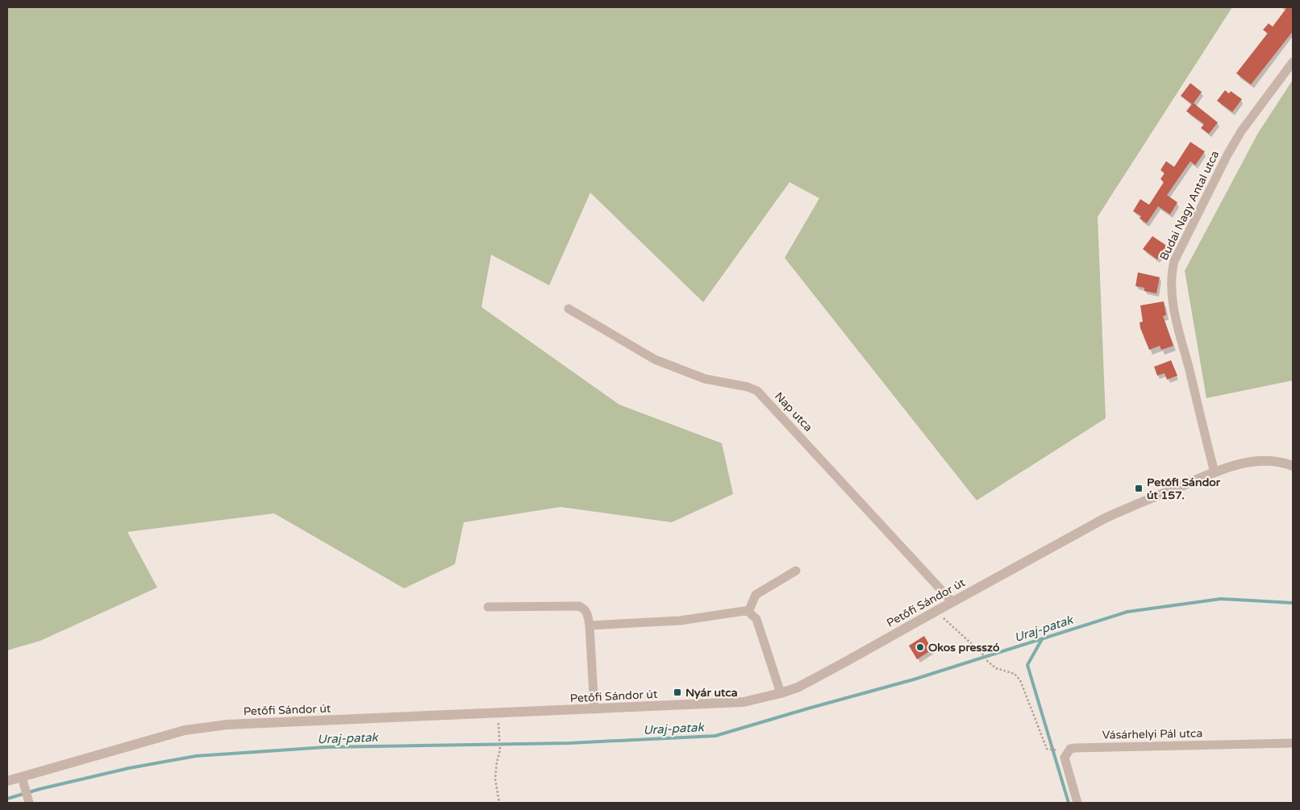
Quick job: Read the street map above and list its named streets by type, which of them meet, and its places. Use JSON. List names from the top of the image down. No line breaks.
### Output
{"streets":{"street":["Budai Nagy Antal utca","Nap utca","Petőfi Sándor út","Vásárhelyi Pál utca"]},"crossings":[["Budai Nagy Antal utca","Petőfi Sándor út"],["Nap utca","Petőfi Sándor út"]],"water":["Uraj-patak"],"places":{"transit":["Petőfi Sándor út 157.","Nyár utca"],"other":["Okos presszó"]}}
